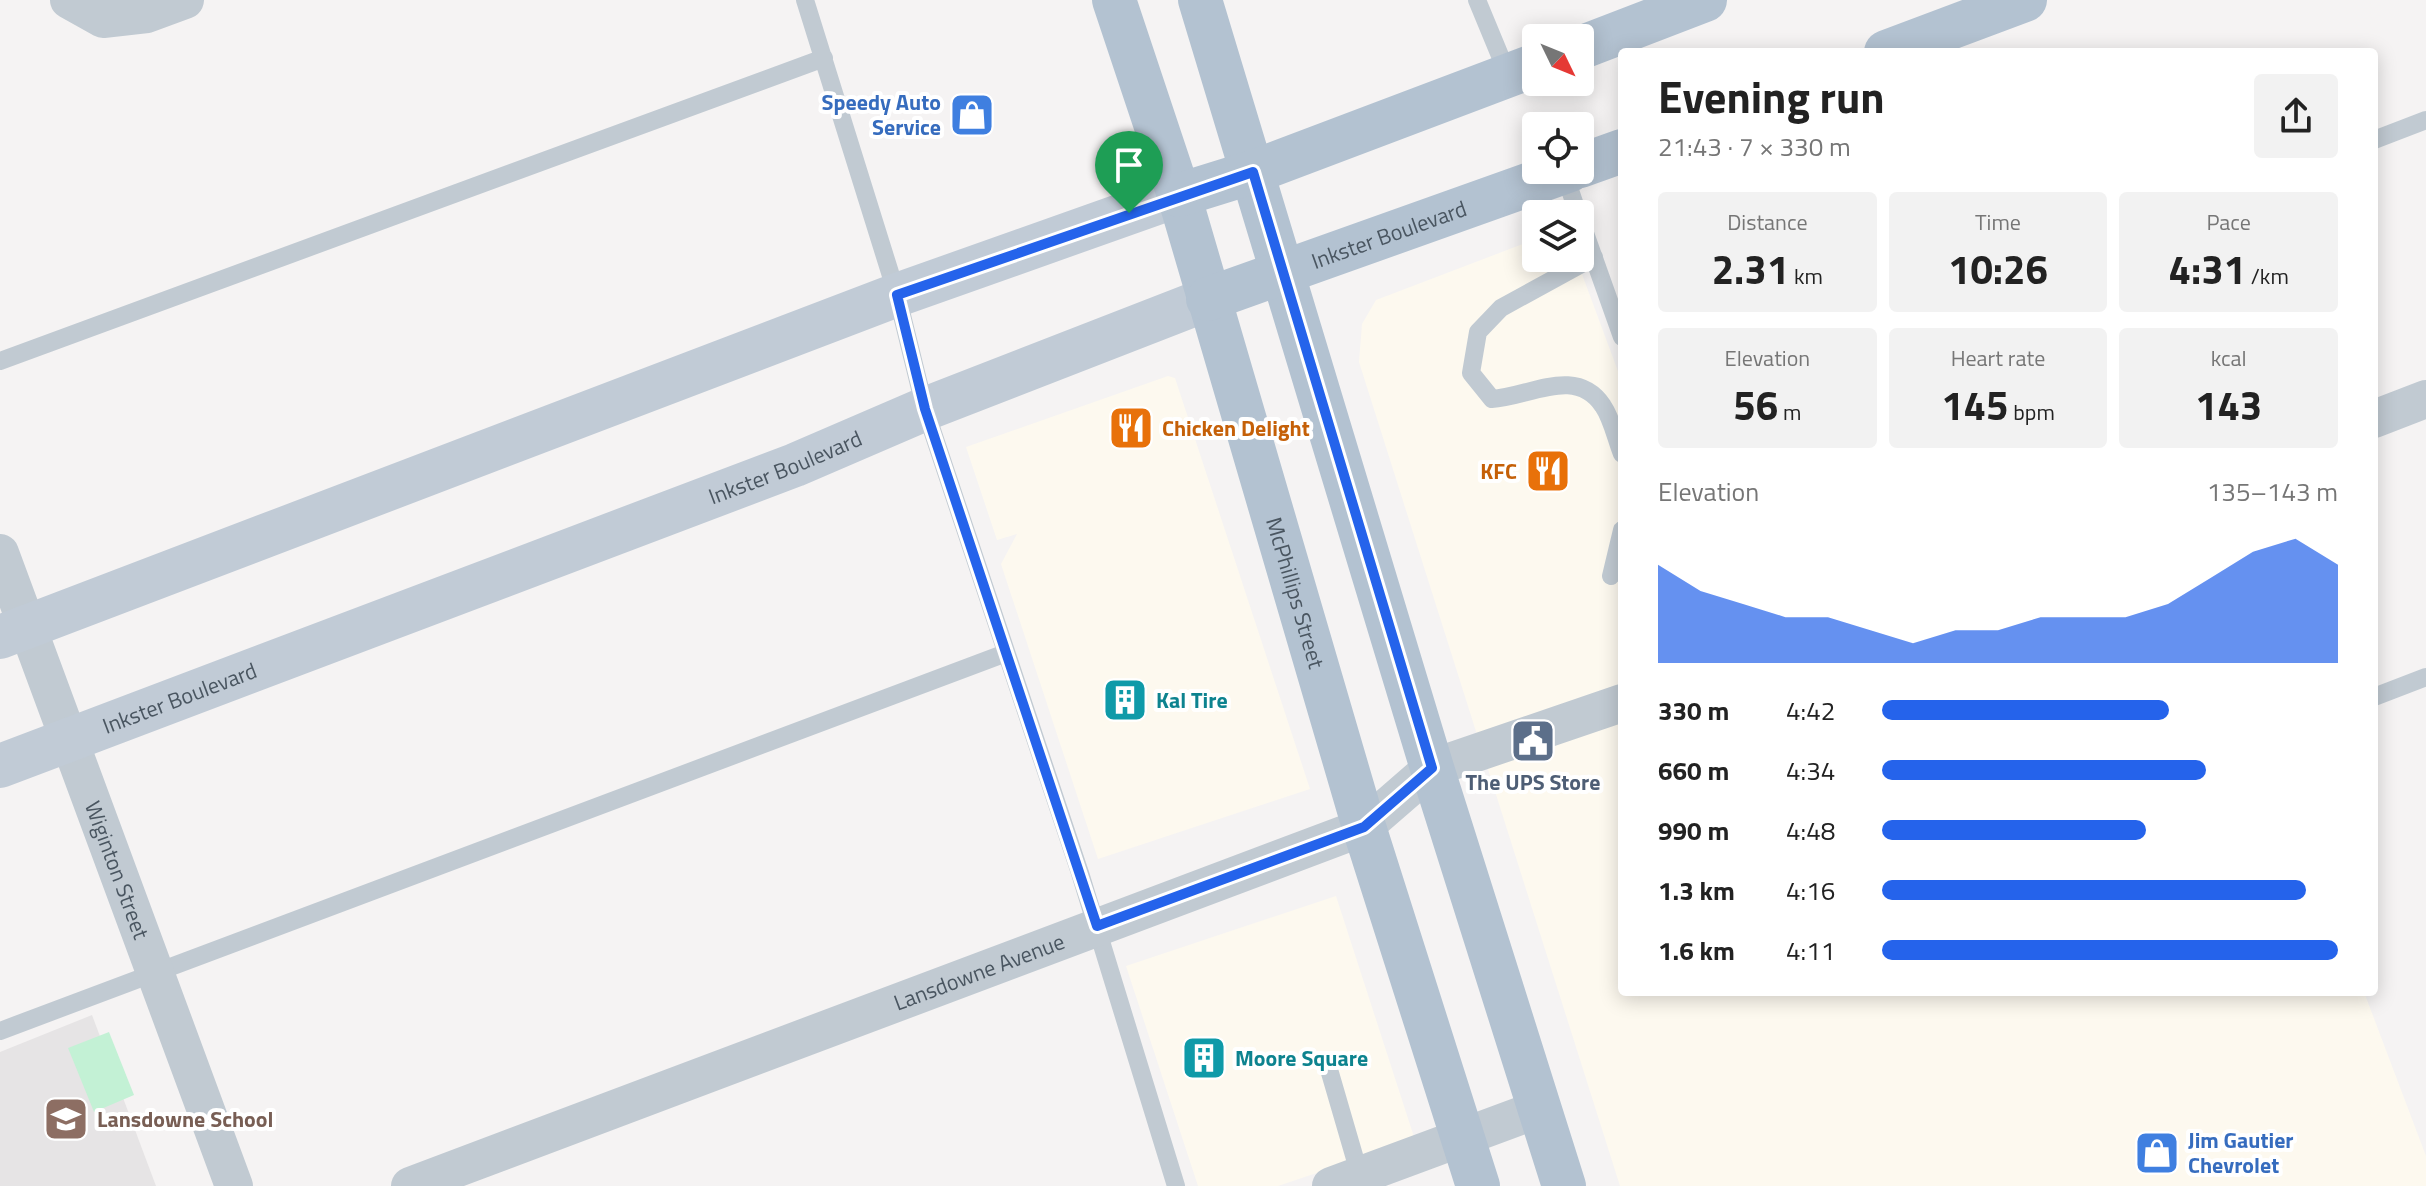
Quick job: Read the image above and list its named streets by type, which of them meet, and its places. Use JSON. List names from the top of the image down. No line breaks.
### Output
{"streets":{"main road":["Inkster Boulevard","McPhillips Street"],"street":["Wiginton Street","Lansdowne Avenue"]},"crossings":[["Inkster Boulevard","McPhillips Street"],["Inkster Boulevard","Wiginton Street"],["McPhillips Street","Lansdowne Avenue"]],"places":{"shop":["Speedy Auto Service","Jim Gautier Chevrolet"],"restaurant":["Chicken Delight","KFC"],"building":["Kal Tire","Moore Square"],"public building":["The UPS Store"],"school or university":["Lansdowne School"]},"north":"bottom right","page":{"heading":["Evening run","21:43 · 7 × 330 m"],"stats":[["Distance","2.31 km"],["Time","10:26"],["Pace","4:31 /km"],["Elevation","56 m"],["Heart rate","145 bpm"],["kcal","143"]],"chart":["Elevation","135–143 m"],"list":[{"name":"330 m","note":"4:42"},{"name":"660 m","note":"4:34"},{"name":"990 m","note":"4:48"},{"name":"1.3 km","note":"4:16"},{"name":"1.6 km","note":"4:11"}]}}
